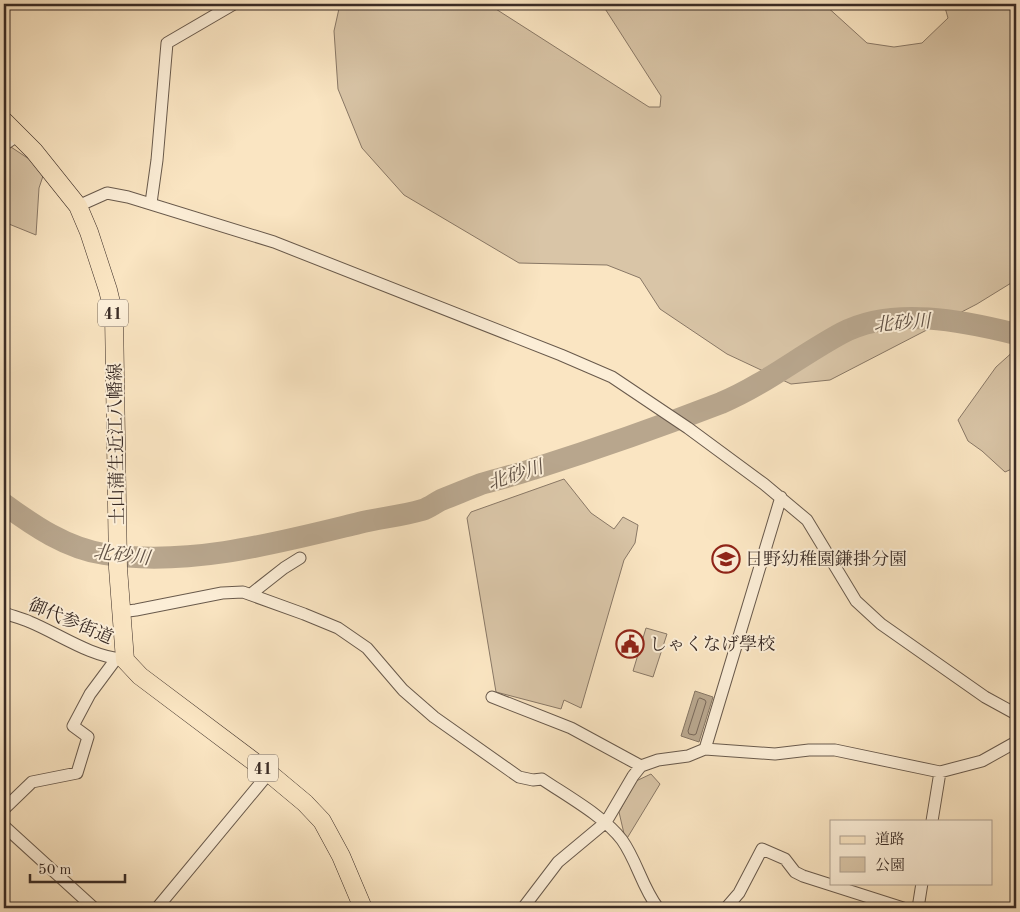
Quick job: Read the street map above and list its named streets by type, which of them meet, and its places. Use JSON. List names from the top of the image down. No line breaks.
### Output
{"streets":{"main road":["41","土山蒲生近江八幡線"],"street":["御代参街道"]},"crossings":[["41","土山蒲生近江八幡線"],["41","御代参街道"],["土山蒲生近江八幡線","御代参街道"]],"water":["北砂川"],"places":{"school or university":["日野幼稚園鎌掛分園"],"public building":["しゃくなげ學校"]},"legend":["道路","公園"],"scale_bar":"50 m"}
